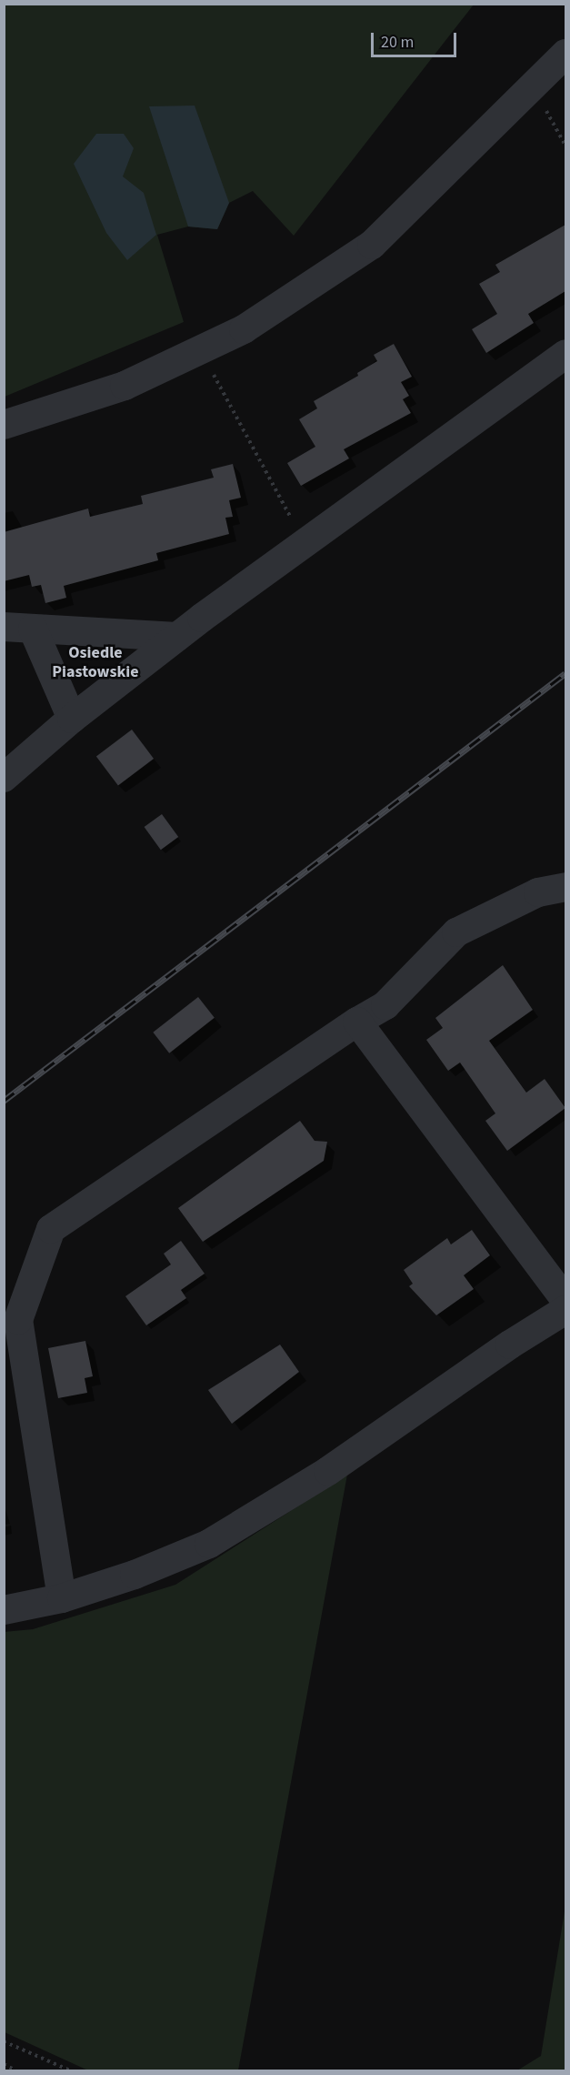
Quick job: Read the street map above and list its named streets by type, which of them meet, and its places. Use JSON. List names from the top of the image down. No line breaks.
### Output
{"districts":["Osiedle Piastowskie"],"scale_bar":"20 m"}
